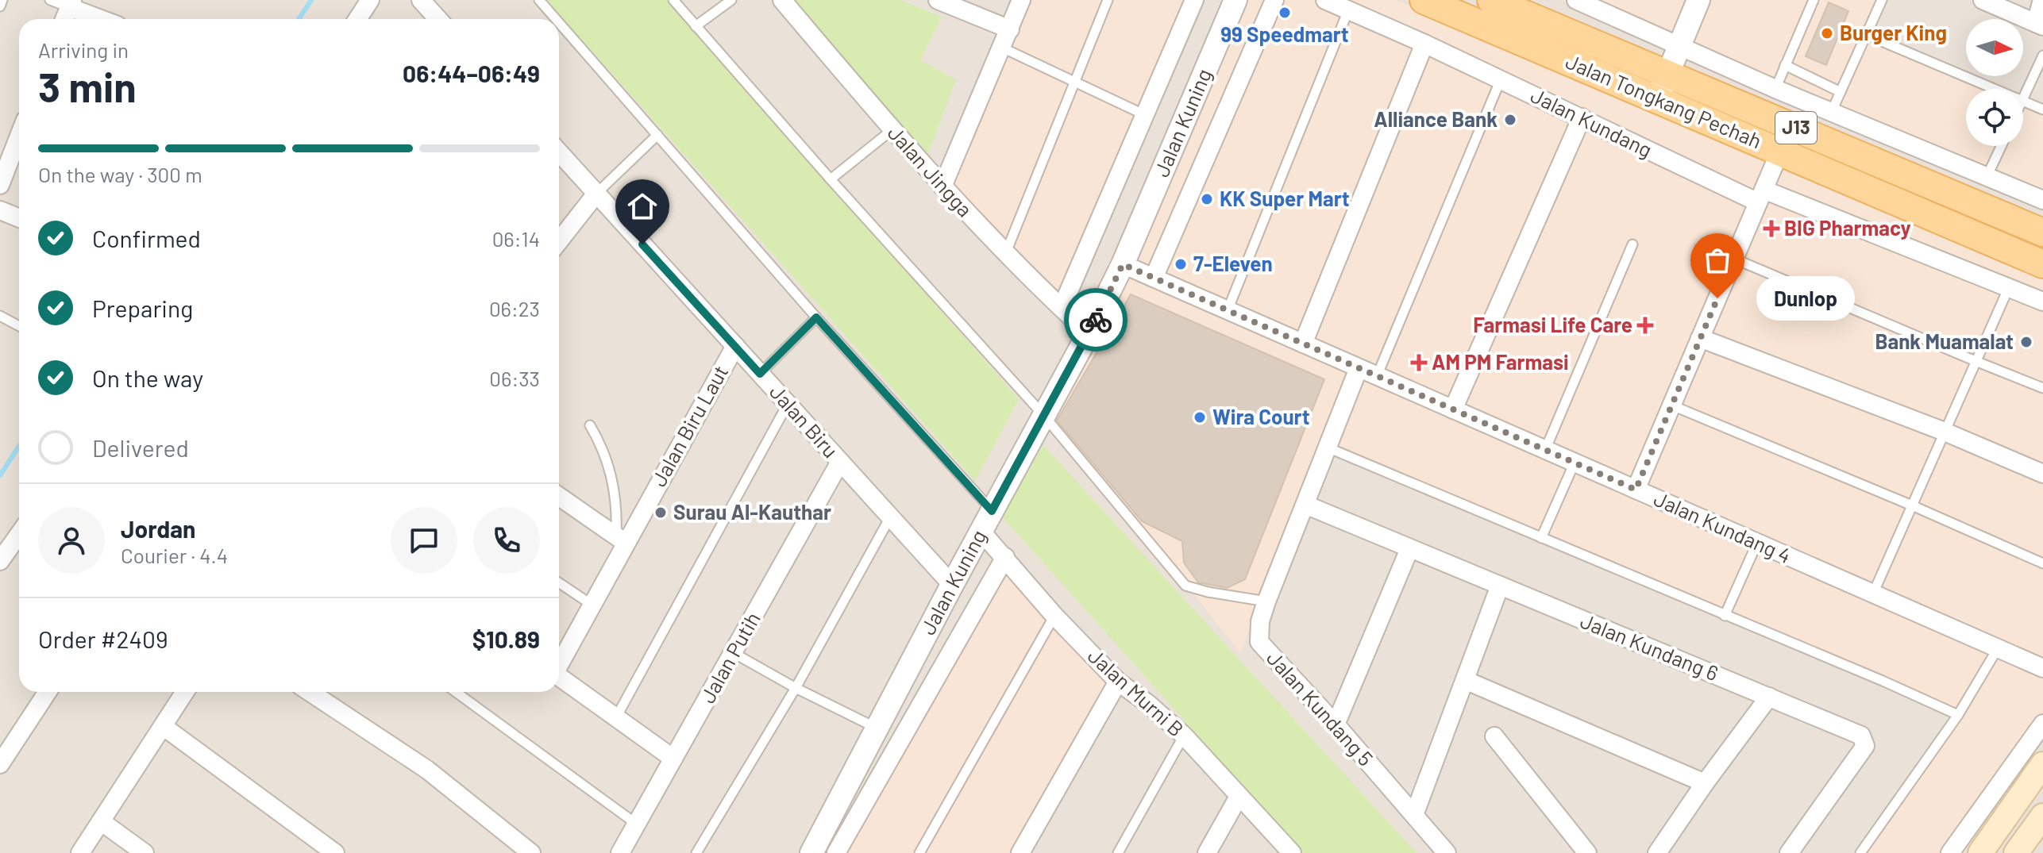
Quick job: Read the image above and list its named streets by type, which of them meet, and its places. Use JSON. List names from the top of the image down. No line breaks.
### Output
{"streets":{"main road":["Jalan Tongkang Pechah","J13"],"street":["Jalan Kuning","Jalan Kundang","Jalan Jingga","Jalan Biru","Jalan Biru Laut","Jalan Kundang 4","Jalan Kundang 6","Jalan Putih","Jalan Murni B","Jalan Kundang 5"]},"crossings":[["Jalan Kuning","Jalan Jingga"],["Jalan Kuning","Jalan Biru"],["Jalan Kuning","Jalan Kundang 4"],["Jalan Kuning","Jalan Murni B"],["Jalan Biru","Jalan Biru Laut"],["Jalan Biru","Jalan Putih"],["Jalan Kundang 4","Jalan Kundang 5"],["Jalan Kundang 6","Jalan Kundang 5"]],"places":{"other":["99 Speedmart","Burger King","Alliance Bank","KK Super Mart","7-Eleven","Dunlop","Bank Muamalat","Wira Court","Surau Al-Kauthar"],"health":["BIG Pharmacy","Farmasi Life Care","AM PM Farmasi"]},"north":"right","page":{"heading":["3 min","Arriving in","06:44–06:49"],"panel":["Jordan","Courier · 4.4","Order #2409","$10.89"],"bar":"On the way · 300 m","list":[["Confirmed","06:14"],["Preparing","06:23"],["On the way","06:33"],"Delivered"],"bubble":"Dunlop"}}
